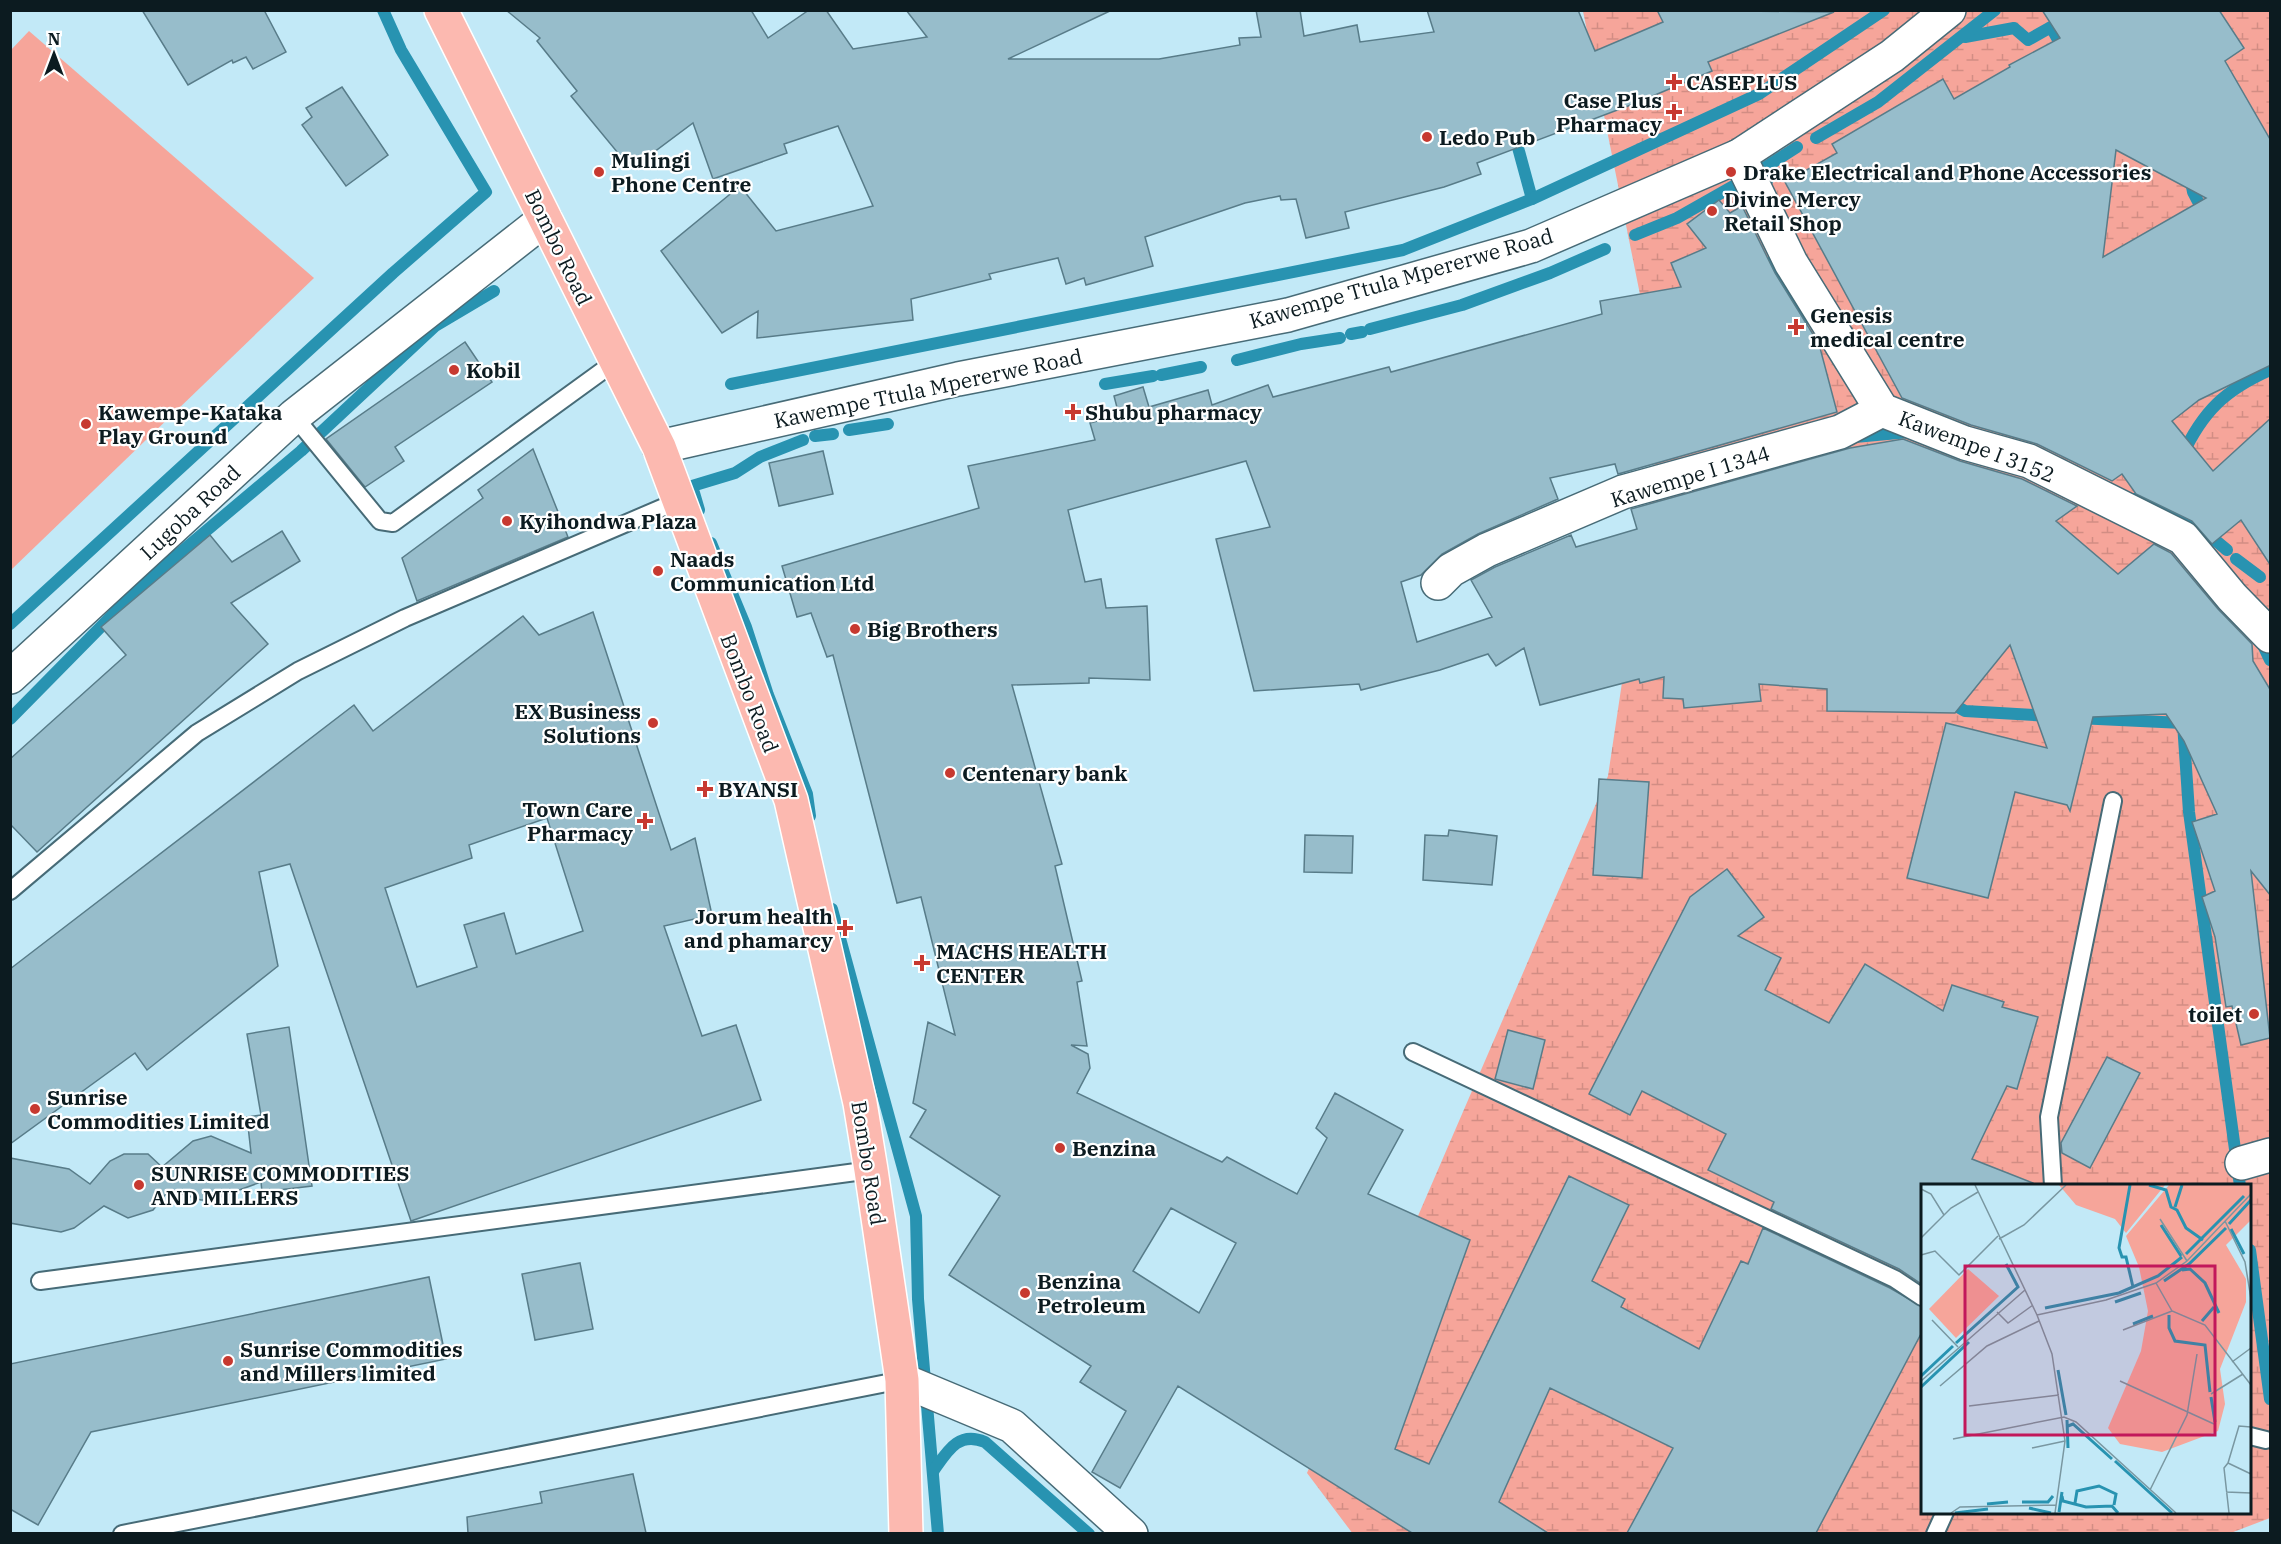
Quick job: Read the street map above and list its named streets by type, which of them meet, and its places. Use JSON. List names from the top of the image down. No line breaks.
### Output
{"streets":{"main road":["Bombo Road"],"street":["Kawempe Ttula Mpererwe Road","Kawempe I 3152","Kawempe I 1344","Lugoba Road"]},"crossings":[["Bombo Road","Kawempe Ttula Mpererwe Road"],["Bombo Road","Lugoba Road"],["Kawempe Ttula Mpererwe Road","Kawempe I 3152"],["Kawempe I 3152","Kawempe I 1344"]],"places":{"health":["CASEPLUS","Case Plus Pharmacy","Genesis medical centre","Shubu pharmacy","BYANSI","Town Care Pharmacy","Jorum health and phamarcy","MACHS HEALTH CENTER"],"other":["Ledo Pub","Mulingi Phone Centre","Drake Electrical and Phone Accessories","Divine Mercy Retail Shop","Kobil","Kawempe-Kataka Play Ground","Kyihondwa Plaza","Naads Communication Ltd","Big Brothers","EX Business Solutions","Centenary bank","toilet","Sunrise Commodities Limited","Benzina","SUNRISE COMMODITIES AND MILLERS","Benzina Petroleum","Sunrise Commodities and Millers limited"]},"north":"top"}
